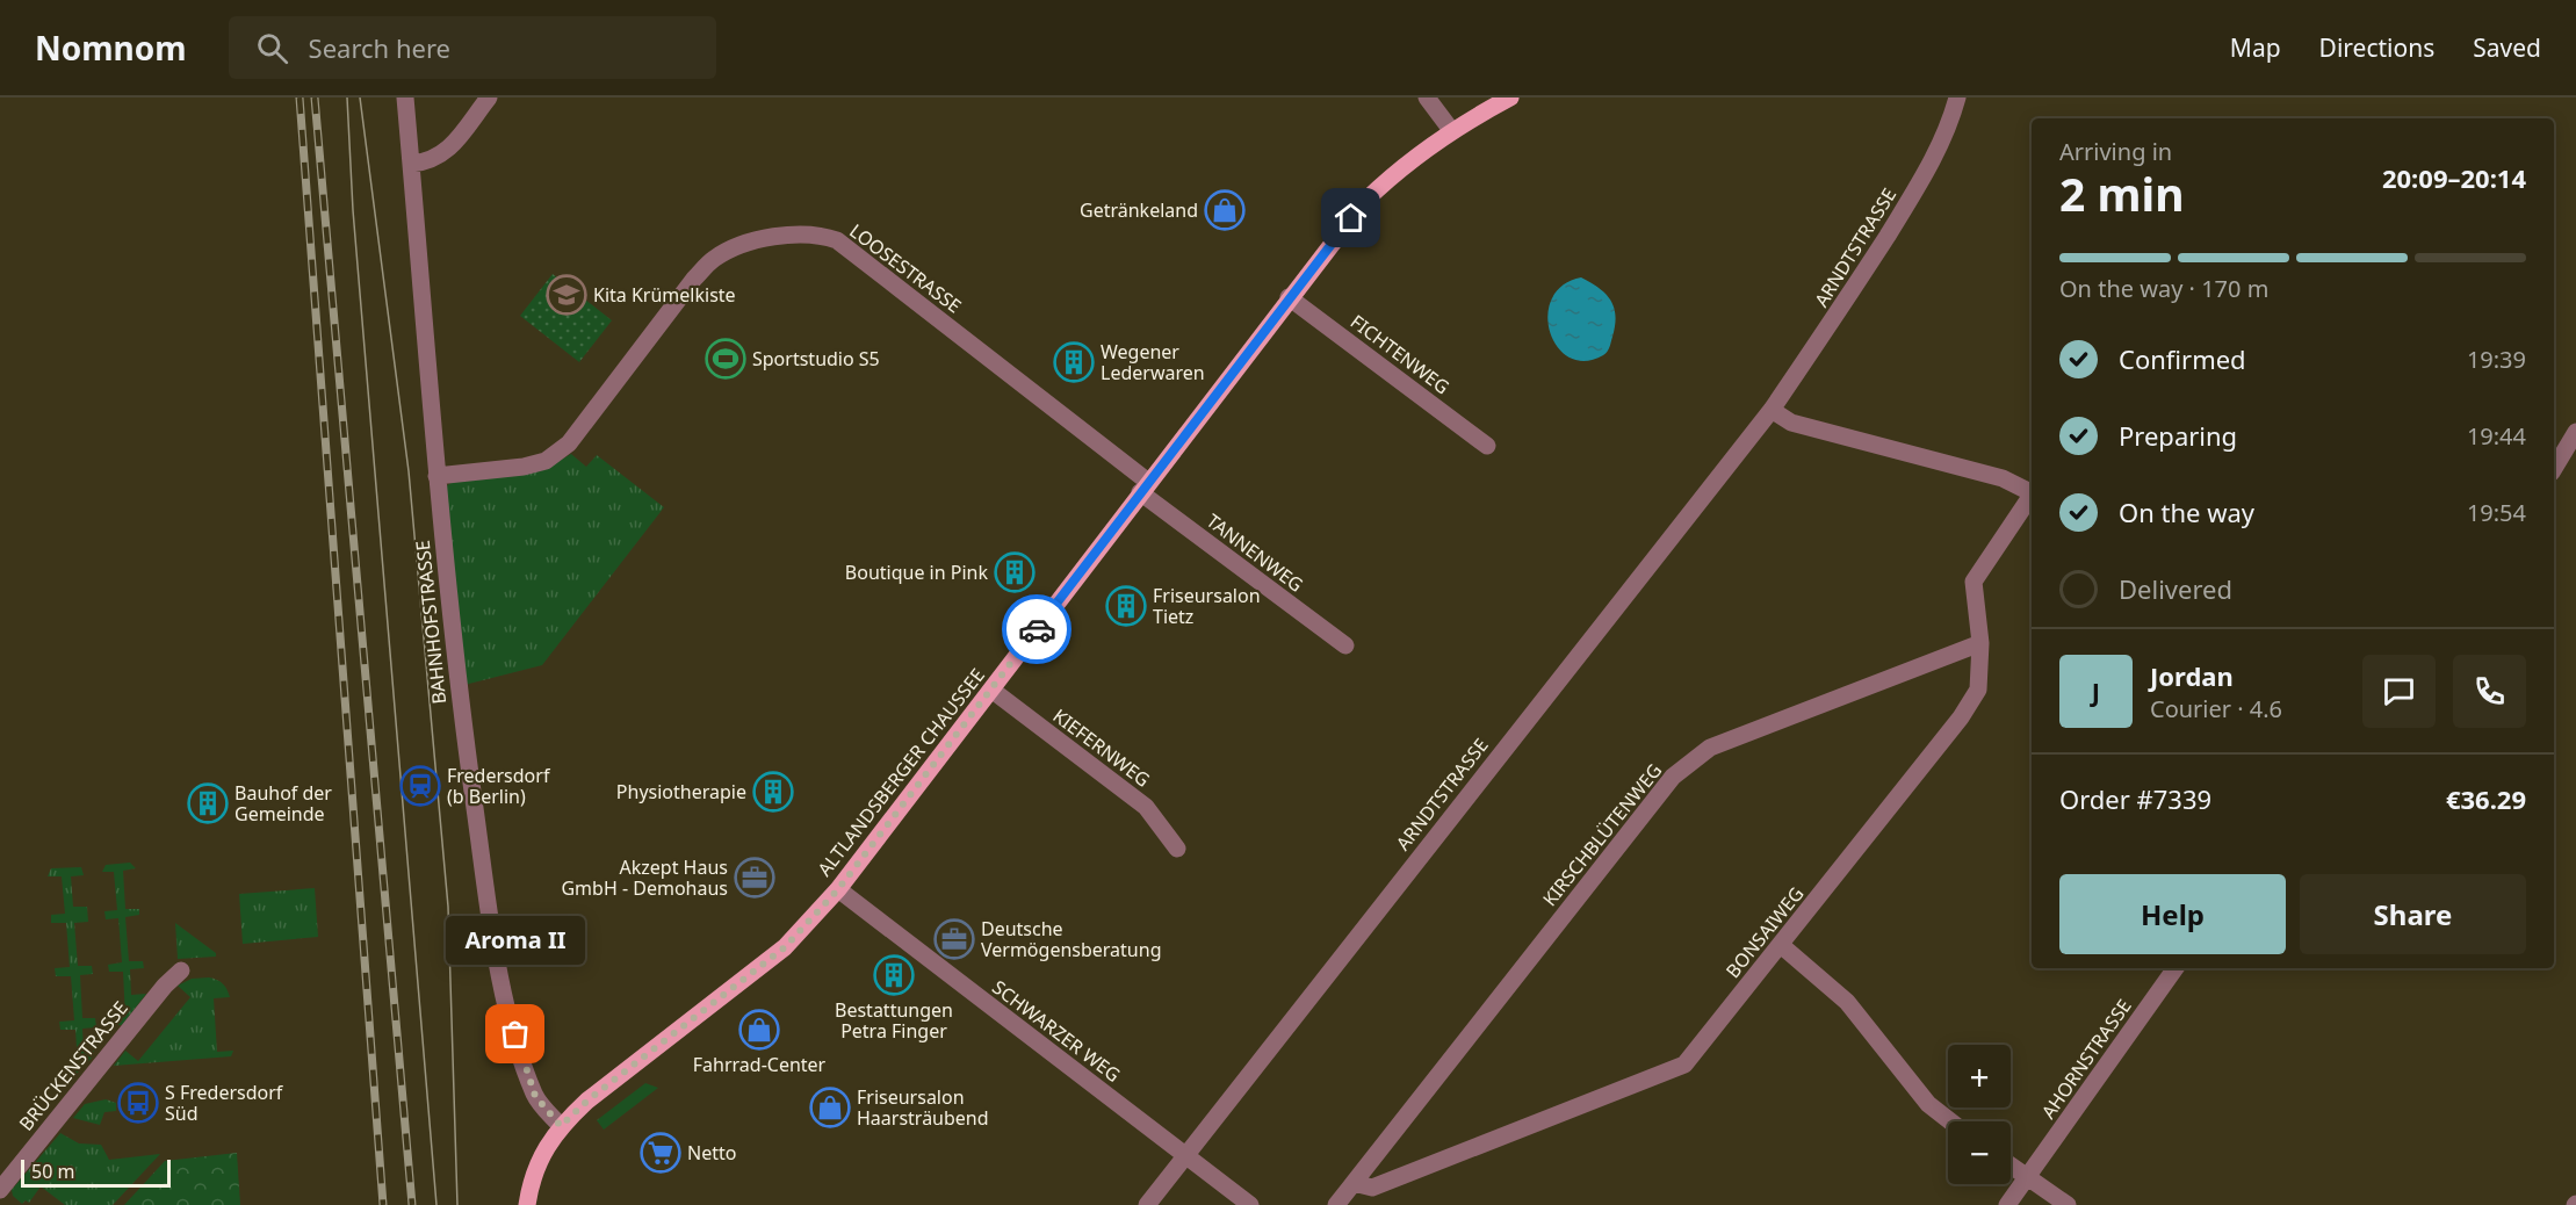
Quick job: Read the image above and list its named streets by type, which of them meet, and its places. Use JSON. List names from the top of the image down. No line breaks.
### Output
{"streets":{"main road":["ALTLANDSBERGER CHAUSSEE"],"street":["ARNDTSTRASSE","LOOSESTRASSE","FICHTENWEG","TANNENWEG","BAHNHOFSTRASSE","KIEFERNWEG","KIRSCHBLÜTENWEG","BONSAIWEG","SCHWARZER WEG","AHORNSTRASSE","BRÜCKENSTRASSE"]},"crossings":[["ARNDTSTRASSE","BONSAIWEG"],["ARNDTSTRASSE","SCHWARZER WEG"],["LOOSESTRASSE","TANNENWEG"],["LOOSESTRASSE","BAHNHOFSTRASSE"],["LOOSESTRASSE","ALTLANDSBERGER CHAUSSEE"],["FICHTENWEG","ALTLANDSBERGER CHAUSSEE"],["TANNENWEG","ALTLANDSBERGER CHAUSSEE"],["BAHNHOFSTRASSE","ALTLANDSBERGER CHAUSSEE"],["KIEFERNWEG","ALTLANDSBERGER CHAUSSEE"],["ALTLANDSBERGER CHAUSSEE","SCHWARZER WEG"],["KIRSCHBLÜTENWEG","BONSAIWEG"]],"places":{"shop":["Getränkeland","Fahrrad-Center","Friseursalon Haarsträubend"],"school or university":["Kita Krümelkiste"],"sports":["Sportstudio S5"],"building":["Wegener Lederwaren","Boutique in Pink","Friseursalon Tietz","Physiotherapie","Bauhof der Gemeinde","Bestattungen Petra Finger"],"station":["Fredersdorf (b Berlin)"],"office":["Akzept Haus GmbH - Demohaus","Deutsche Vermögensberatung"],"other":["Aroma II"],"bus stop":["S Fredersdorf Süd"],"supermarket":["Netto"]},"scale_bar":"50 m","page":{"header":"Nomnom","search":"Search here","nav":["Map","Directions","Saved"],"heading":["2 min","Arriving in","20:09–20:14"],"panel":["Jordan","Courier · 4.6","Order #7339","€36.29"],"bar":"On the way · 170 m","list":[["Confirmed","19:39"],["Preparing","19:44"],["On the way","19:54"],"Delivered"],"round":"J","buttons":["Help","Share"],"bubble":"Aroma II","map_buttons":["+","−"],"scale":"50 m"}}
